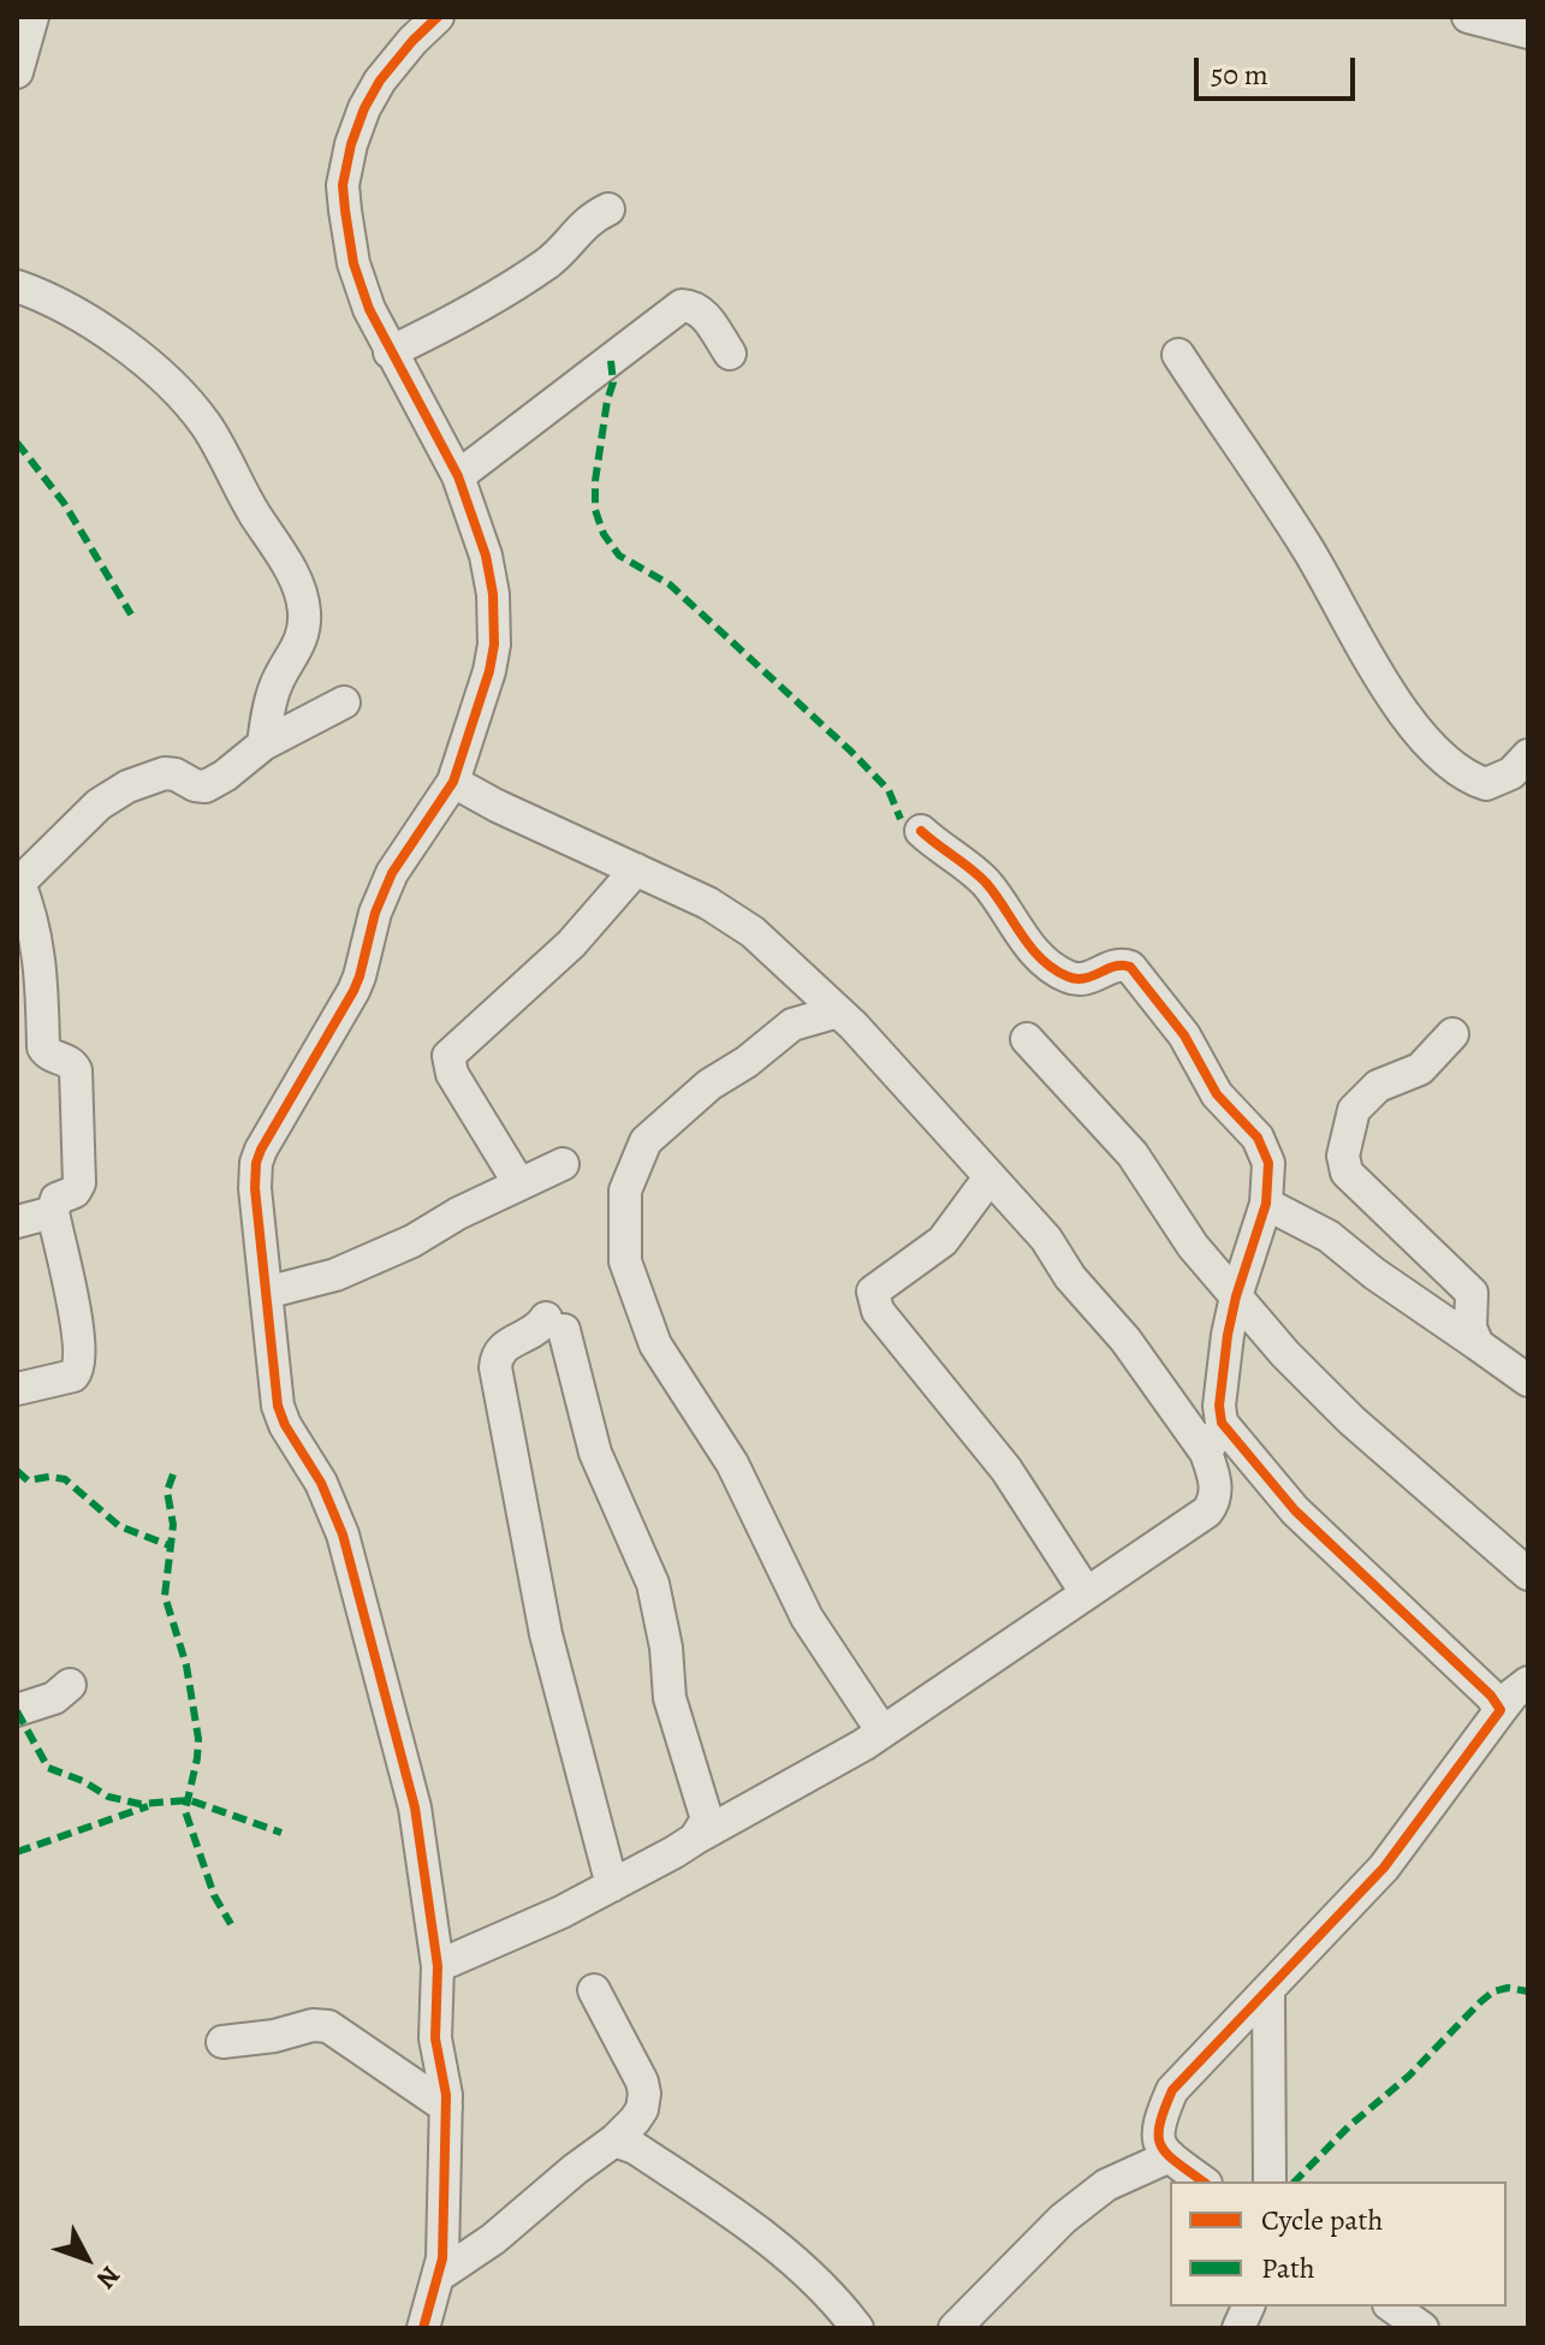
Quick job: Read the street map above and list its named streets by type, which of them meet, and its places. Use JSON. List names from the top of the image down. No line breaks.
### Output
{"legend":["Cycle path","Path"],"scale_bar":"50 m","north":"bottom right"}
